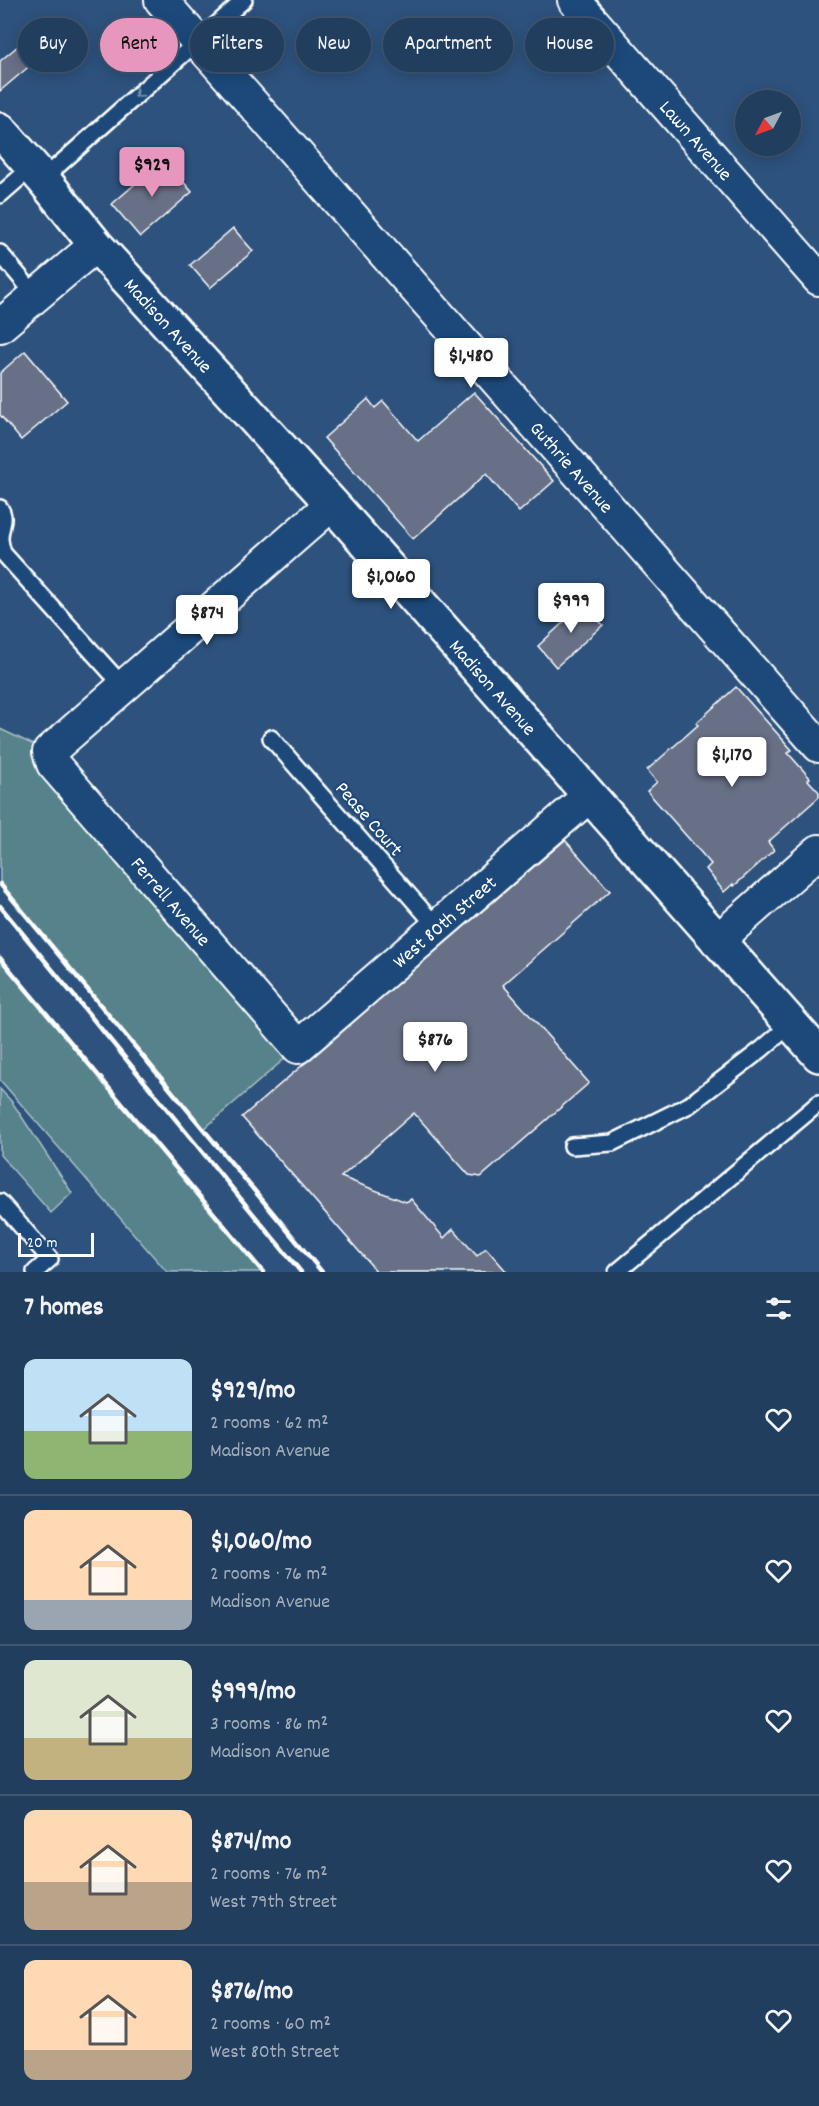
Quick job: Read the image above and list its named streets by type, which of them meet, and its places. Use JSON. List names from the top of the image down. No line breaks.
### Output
{"streets":{"street":["Lawn Avenue","Madison Avenue","Guthrie Avenue","Ferrell Avenue","West 80th Street"],"lane":["Pease Court"]},"crossings":[["Madison Avenue","West 80th Street"],["Pease Court","West 80th Street"],["Ferrell Avenue","West 80th Street"]],"scale_bar":"20 m","north":"bottom left","page":{"chip":["Buy","Rent","Filters","New","Apartment","House"],"price":["$929","$1,480","$1,060","$999","$874","$1,170","$876"],"scale":"20 m","heading":"7 homes","list":[{"name":"$929/mo","note":"2 rooms · 62 m² · Madison Avenue"},{"name":"$1,060/mo","note":"2 rooms · 76 m² · Madison Avenue"},{"name":"$999/mo","note":"3 rooms · 86 m² · Madison Avenue"},{"name":"$874/mo","note":"2 rooms · 76 m² · West 79th Street"},{"name":"$876/mo","note":"2 rooms · 60 m² · West 80th Street"}]}}
